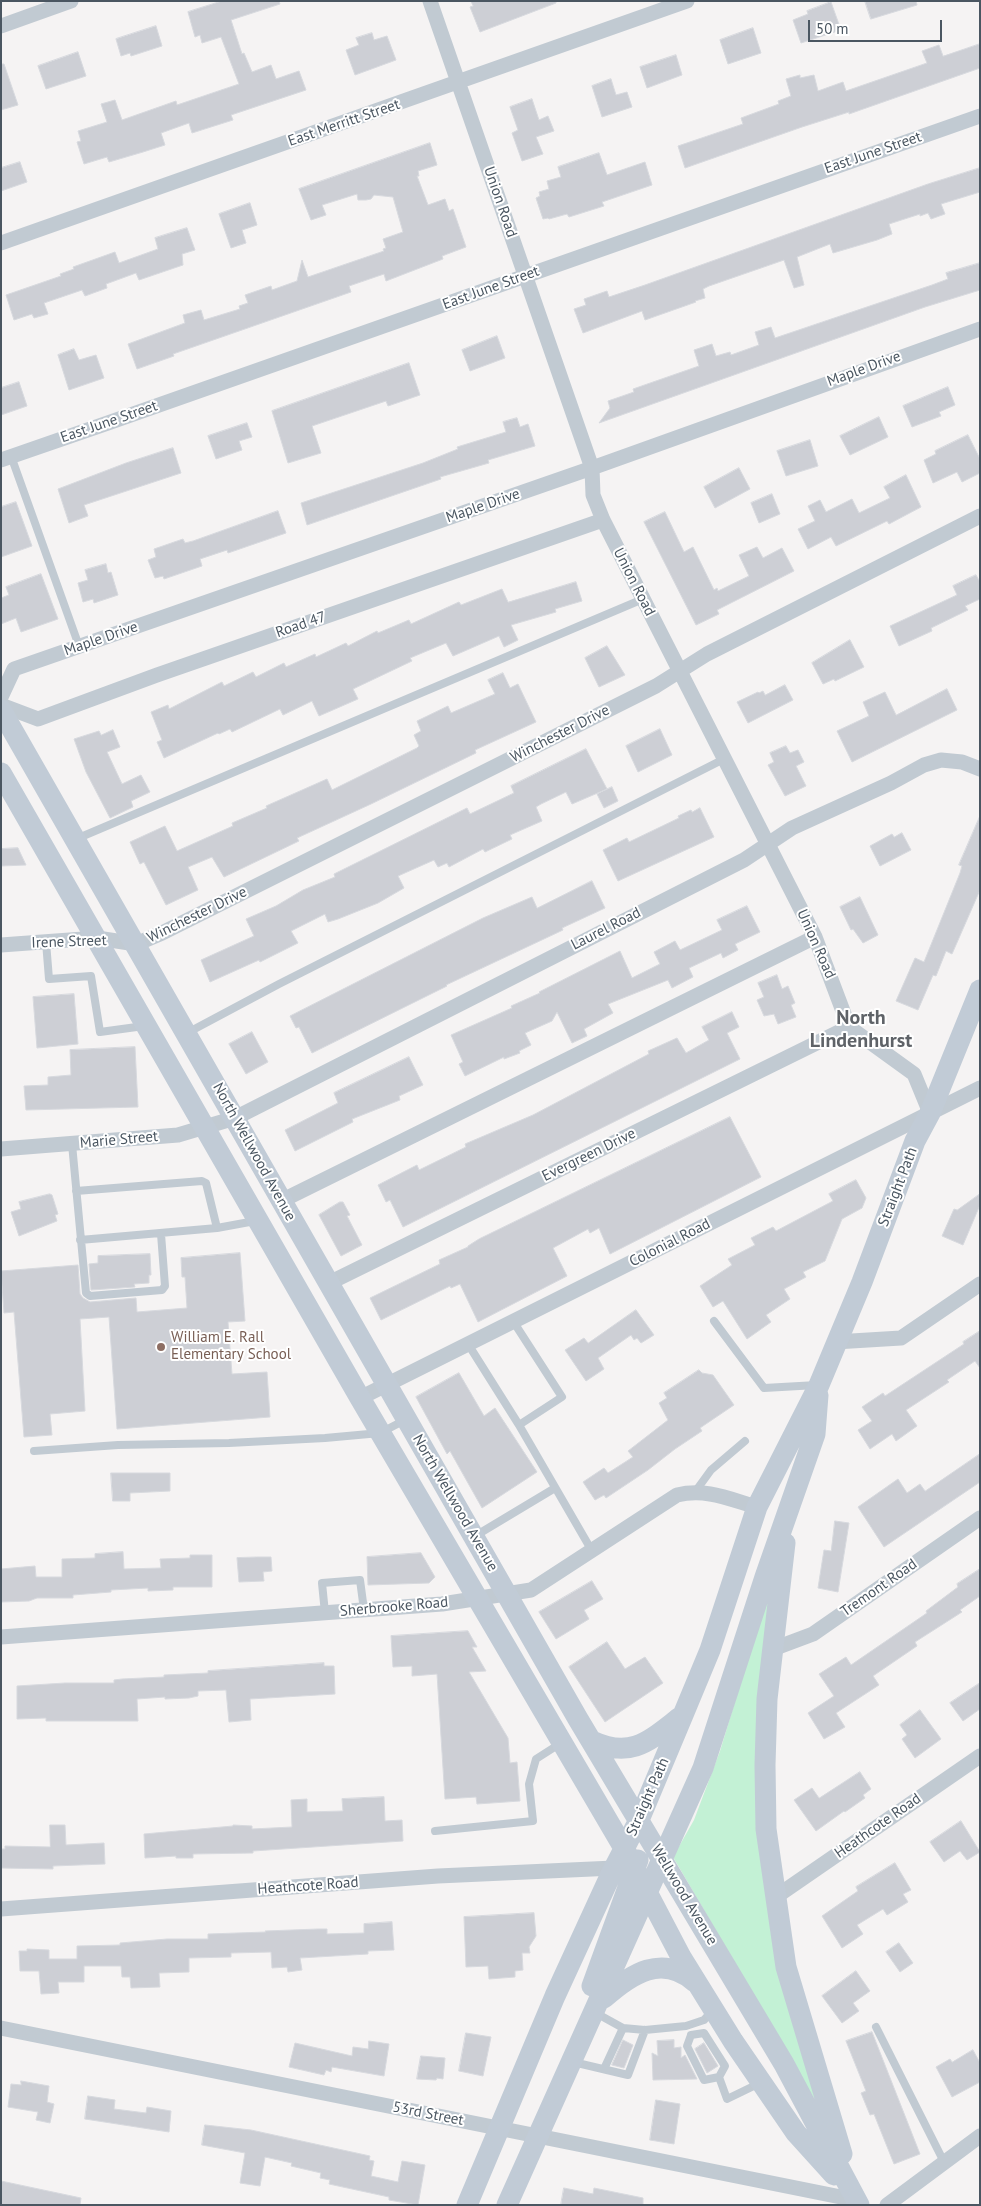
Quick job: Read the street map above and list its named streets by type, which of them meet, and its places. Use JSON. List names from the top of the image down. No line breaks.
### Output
{"streets":{"main road":["North Wellwood Avenue","Straight Path","Wellwood Avenue"],"street":["East Merritt Street","East June Street","Union Road","Maple Drive","Road 47","Winchester Drive","Laurel Road","Irene Street","Marie Street","Evergreen Drive","Colonial Road","Tremont Road","Sherbrooke Road","Heathcote Road","53rd Street"]},"crossings":[["East Merritt Street","Union Road"],["East June Street","Union Road"],["Union Road","Maple Drive"],["Union Road","Road 47"],["Union Road","Winchester Drive"],["Union Road","Laurel Road"],["Union Road","Evergreen Drive"],["Winchester Drive","Irene Street"],["Winchester Drive","North Wellwood Avenue"],["Laurel Road","Marie Street"],["Laurel Road","North Wellwood Avenue"],["Irene Street","North Wellwood Avenue"],["Irene Street","Wellwood Avenue"],["Marie Street","North Wellwood Avenue"],["Marie Street","Wellwood Avenue"],["North Wellwood Avenue","Evergreen Drive"],["North Wellwood Avenue","Colonial Road"],["North Wellwood Avenue","Sherbrooke Road"],["North Wellwood Avenue","Wellwood Avenue"],["Straight Path","Colonial Road"],["Straight Path","Sherbrooke Road"],["Straight Path","Heathcote Road"],["Straight Path","Wellwood Avenue"],["Straight Path","53rd Street"],["Colonial Road","Wellwood Avenue"],["Sherbrooke Road","Wellwood Avenue"],["Wellwood Avenue","53rd Street"]],"districts":["North Lindenhurst"],"places":["William E. Rall Elementary School"],"scale_bar":"50 m"}
